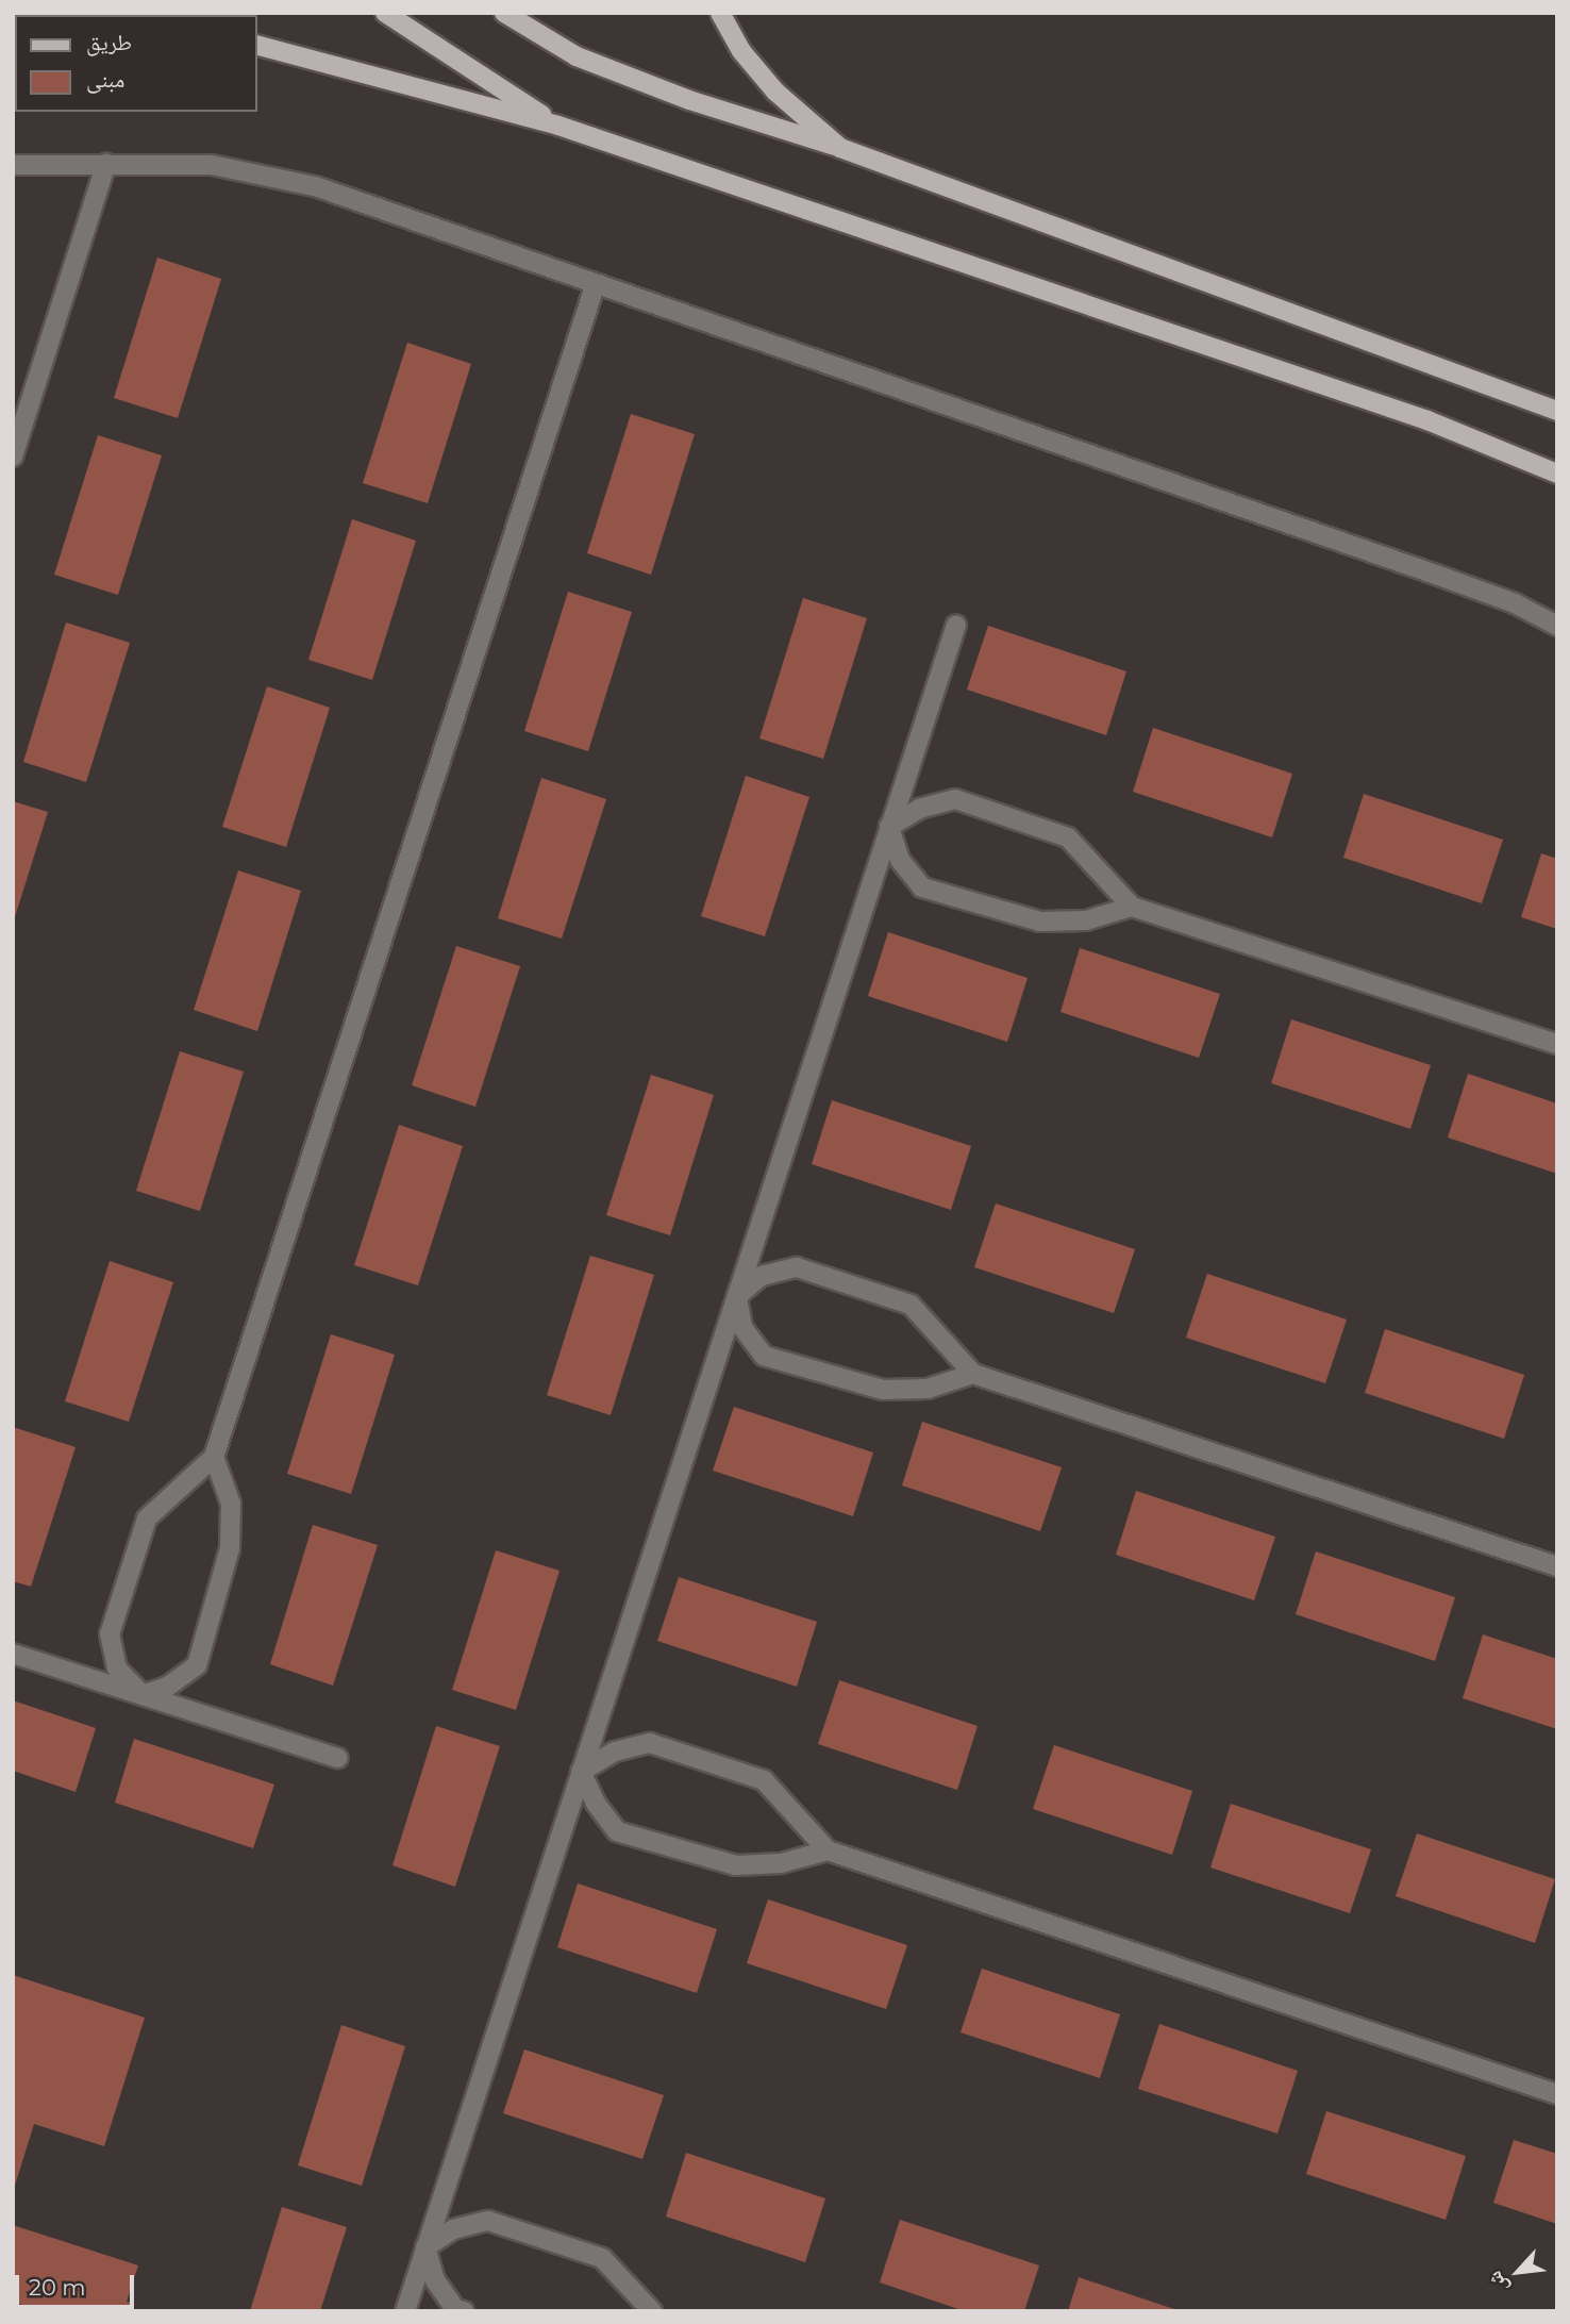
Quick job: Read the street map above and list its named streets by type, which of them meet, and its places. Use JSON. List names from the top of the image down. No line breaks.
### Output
{"legend":["طريق","مبنى"],"scale_bar":"20 m","north":"bottom left"}
